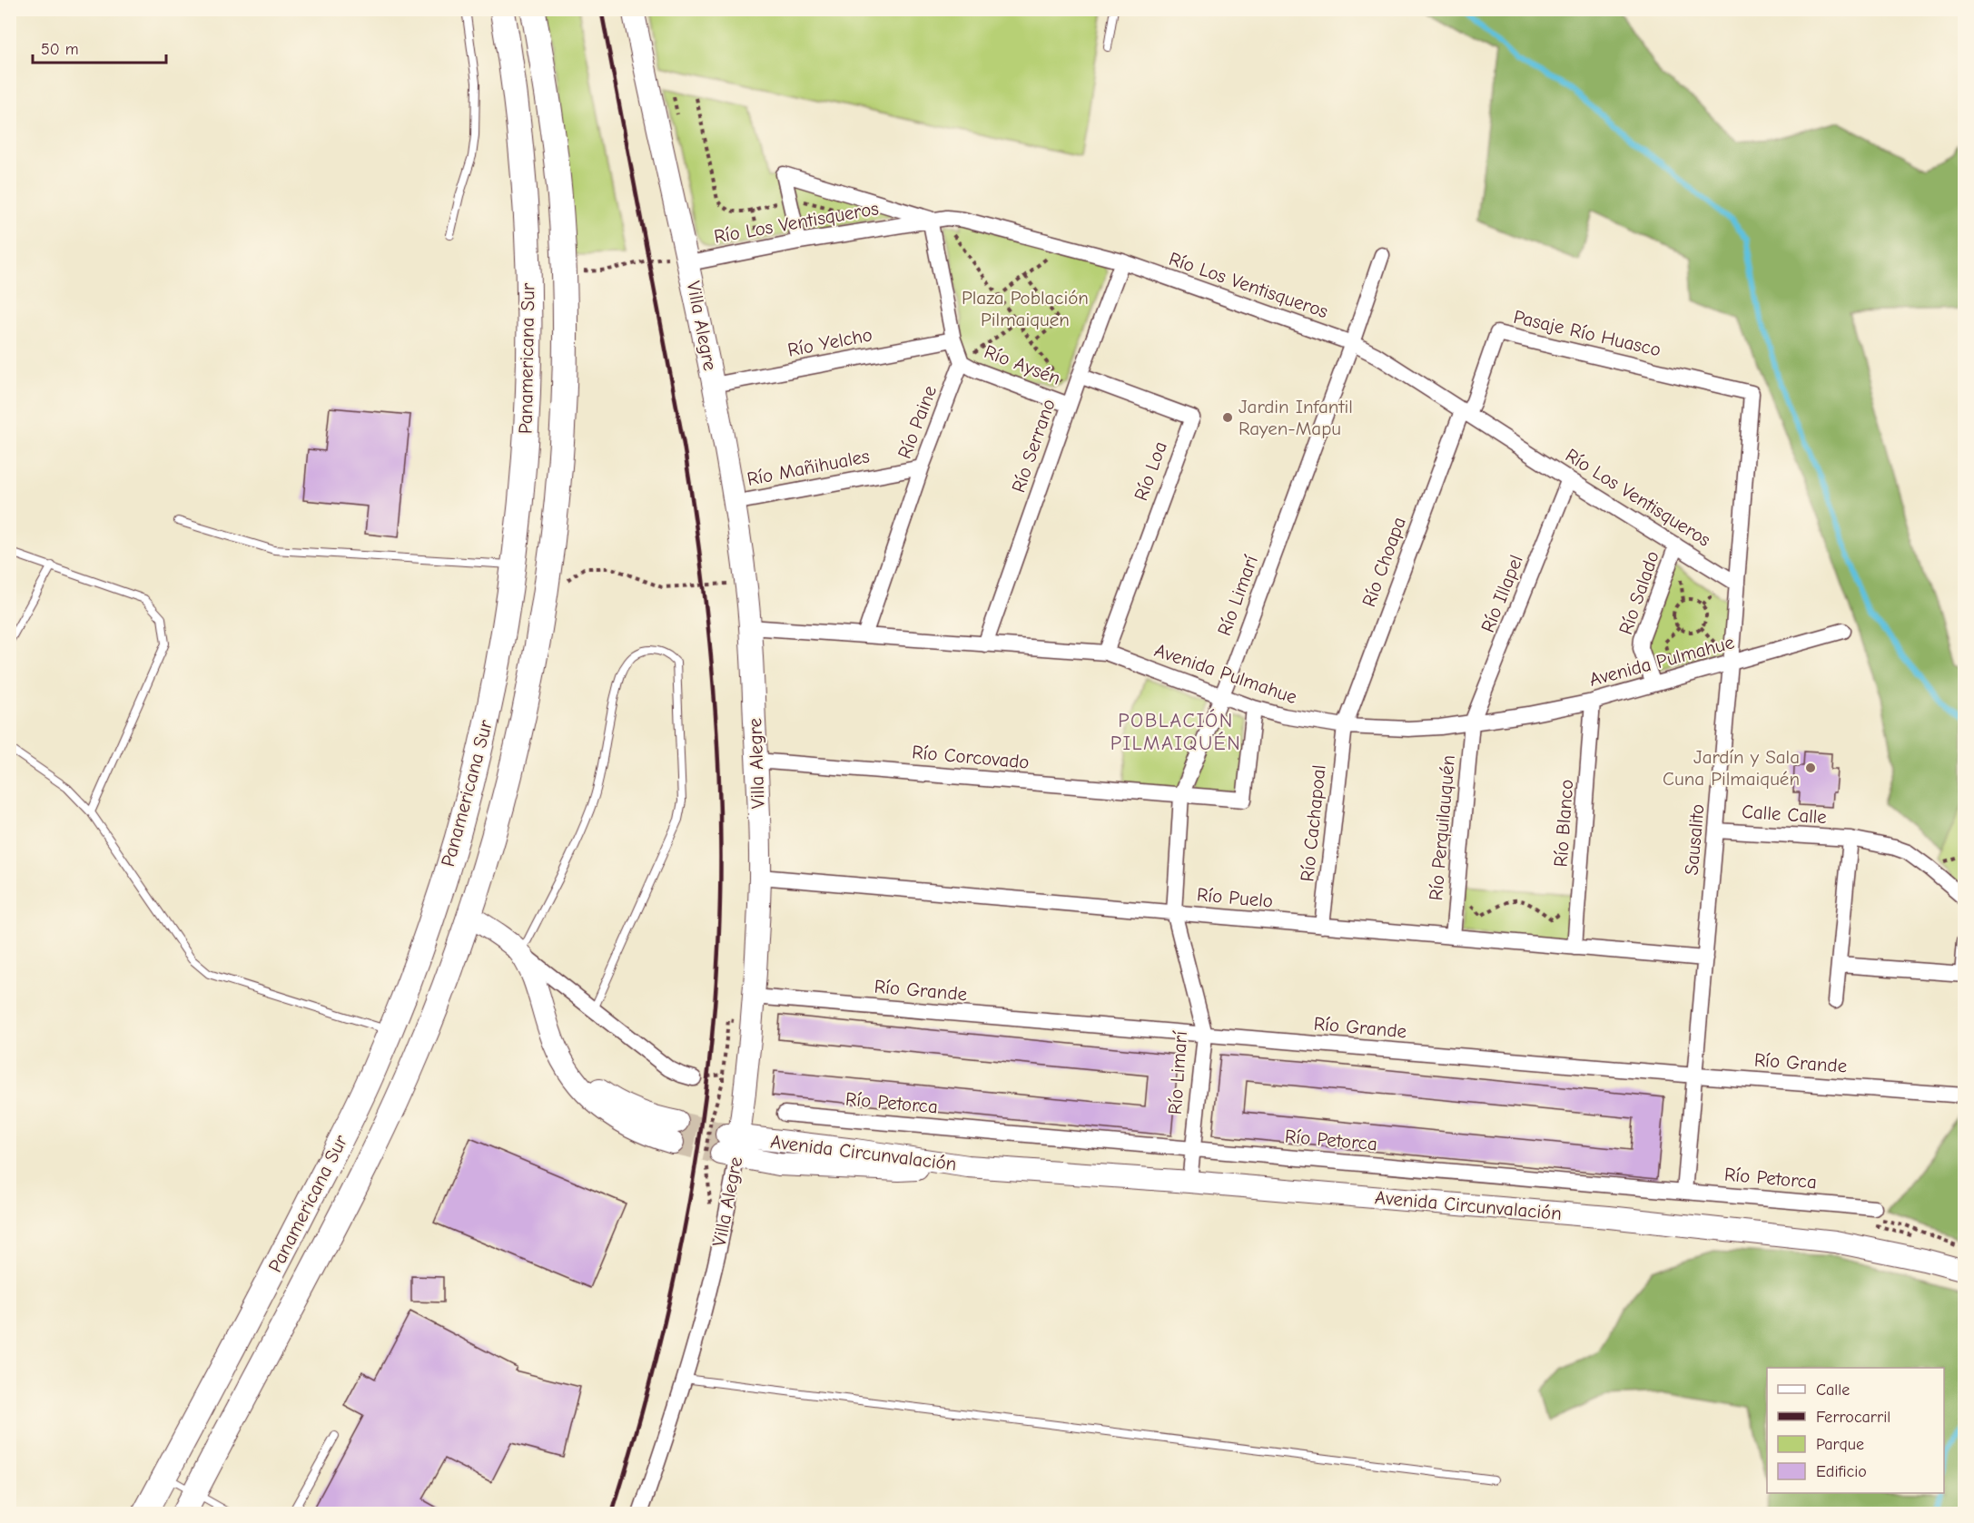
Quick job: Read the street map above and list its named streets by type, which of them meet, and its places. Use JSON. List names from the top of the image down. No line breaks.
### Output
{"streets":{"main road":["Villa Alegre","Panamericana Sur","Avenida Circunvalación"],"street":["Río Los Ventisqueros","Pasaje Río Huasco","Río Yelcho","Río Aysén","Río Paine","Río Serrano","Río Mañihuales","Río Loa","Río Choapa","Río Salado","Río Illapel","Río Limarí","Avenida Pulmahue","Río Corcovado","Calle Calle","Río Cachapoal","Río Blanco","Río Perquilauquén","Sausalito","Río Puelo","Río Grande","Río Petorca"]},"crossings":[["Río Los Ventisqueros","Villa Alegre"],["Río Los Ventisqueros","Pasaje Río Huasco"],["Río Los Ventisqueros","Río Serrano"],["Río Los Ventisqueros","Río Choapa"],["Río Los Ventisqueros","Río Salado"],["Río Los Ventisqueros","Río Illapel"],["Río Los Ventisqueros","Río Limarí"],["Río Los Ventisqueros","Sausalito"],["Villa Alegre","Río Yelcho"],["Villa Alegre","Río Mañihuales"],["Villa Alegre","Avenida Pulmahue"],["Villa Alegre","Río Corcovado"],["Villa Alegre","Río Puelo"],["Villa Alegre","Río Grande"],["Villa Alegre","Avenida Circunvalación"],["Pasaje Río Huasco","Río Choapa"],["Pasaje Río Huasco","Sausalito"],["Río Aysén","Río Paine"],["Río Aysén","Río Serrano"],["Río Paine","Río Mañihuales"],["Río Paine","Avenida Pulmahue"],["Río Serrano","Río Loa"],["Río Serrano","Avenida Pulmahue"],["Río Loa","Avenida Pulmahue"],["Río Choapa","Avenida Pulmahue"],["Río Choapa","Río Cachapoal"],["Río Salado","Avenida Pulmahue"],["Río Illapel","Avenida Pulmahue"],["Río Illapel","Río Perquilauquén"],["Río Limarí","Avenida Pulmahue"],["Río Limarí","Río Corcovado"],["Río Limarí","Río Puelo"],["Río Limarí","Río Grande"],["Río Limarí","Río Petorca"],["Río Limarí","Avenida Circunvalación"],["Avenida Pulmahue","Río Corcovado"],["Avenida Pulmahue","Río Cachapoal"],["Avenida Pulmahue","Río Blanco"],["Avenida Pulmahue","Río Perquilauquén"],["Avenida Pulmahue","Sausalito"],["Calle Calle","Sausalito"],["Río Cachapoal","Río Puelo"],["Río Blanco","Río Puelo"],["Río Perquilauquén","Río Puelo"],["Sausalito","Río Puelo"],["Sausalito","Río Grande"],["Sausalito","Río Petorca"]],"districts":["POBLACIÓN PILMAIQUÉN"],"parks":["Plaza Población Pilmaiquen"],"places":["Jardin Infantil Rayen-Mapu","Jardín y Sala Cuna Pilmaiquén"],"legend":["Calle","Ferrocarril","Parque","Edificio"],"scale_bar":"50 m"}
